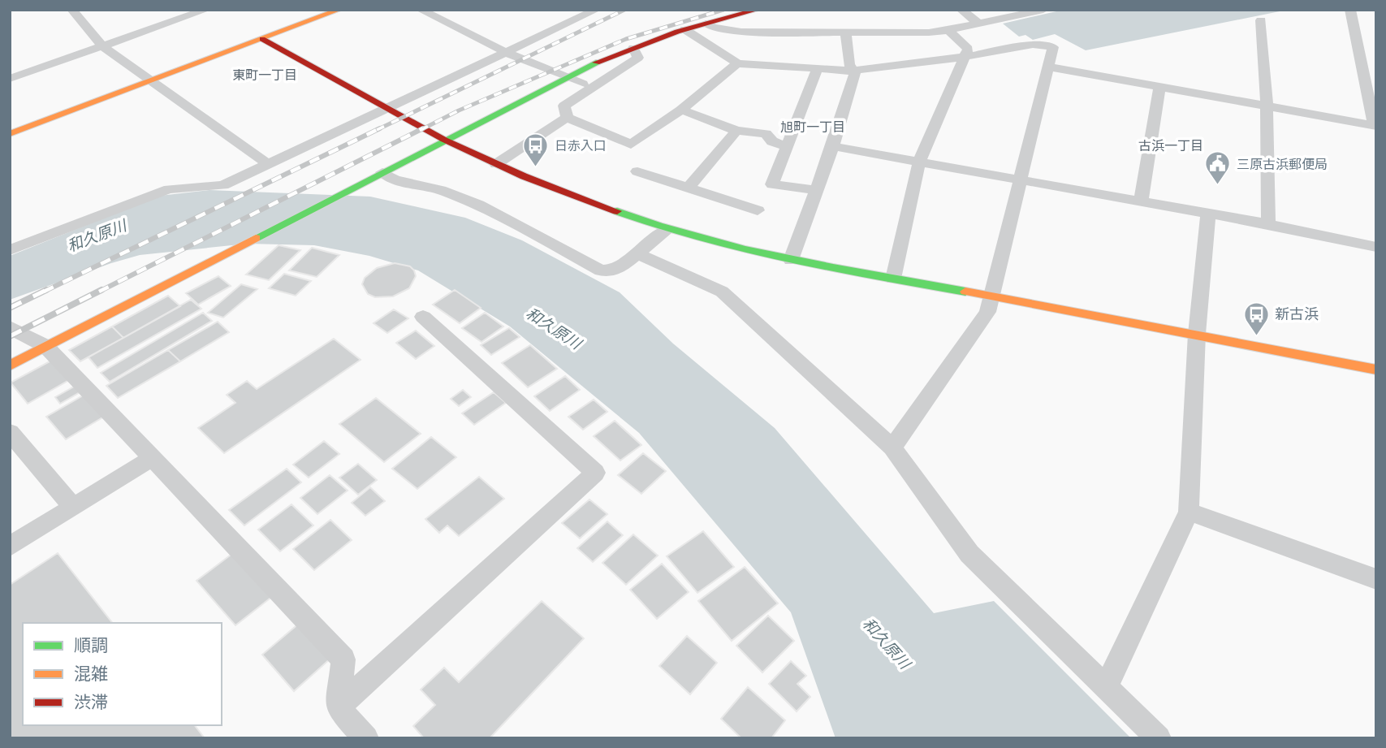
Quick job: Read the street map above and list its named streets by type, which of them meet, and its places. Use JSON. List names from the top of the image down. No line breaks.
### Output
{"districts":["東町一丁目","旭町一丁目","古浜一丁目"],"water":["和久原川"],"places":{"bus stop":["日赤入口","新古浜"],"public building":["三原古浜郵便局"]},"legend":["順調","混雑","渋滞"]}
